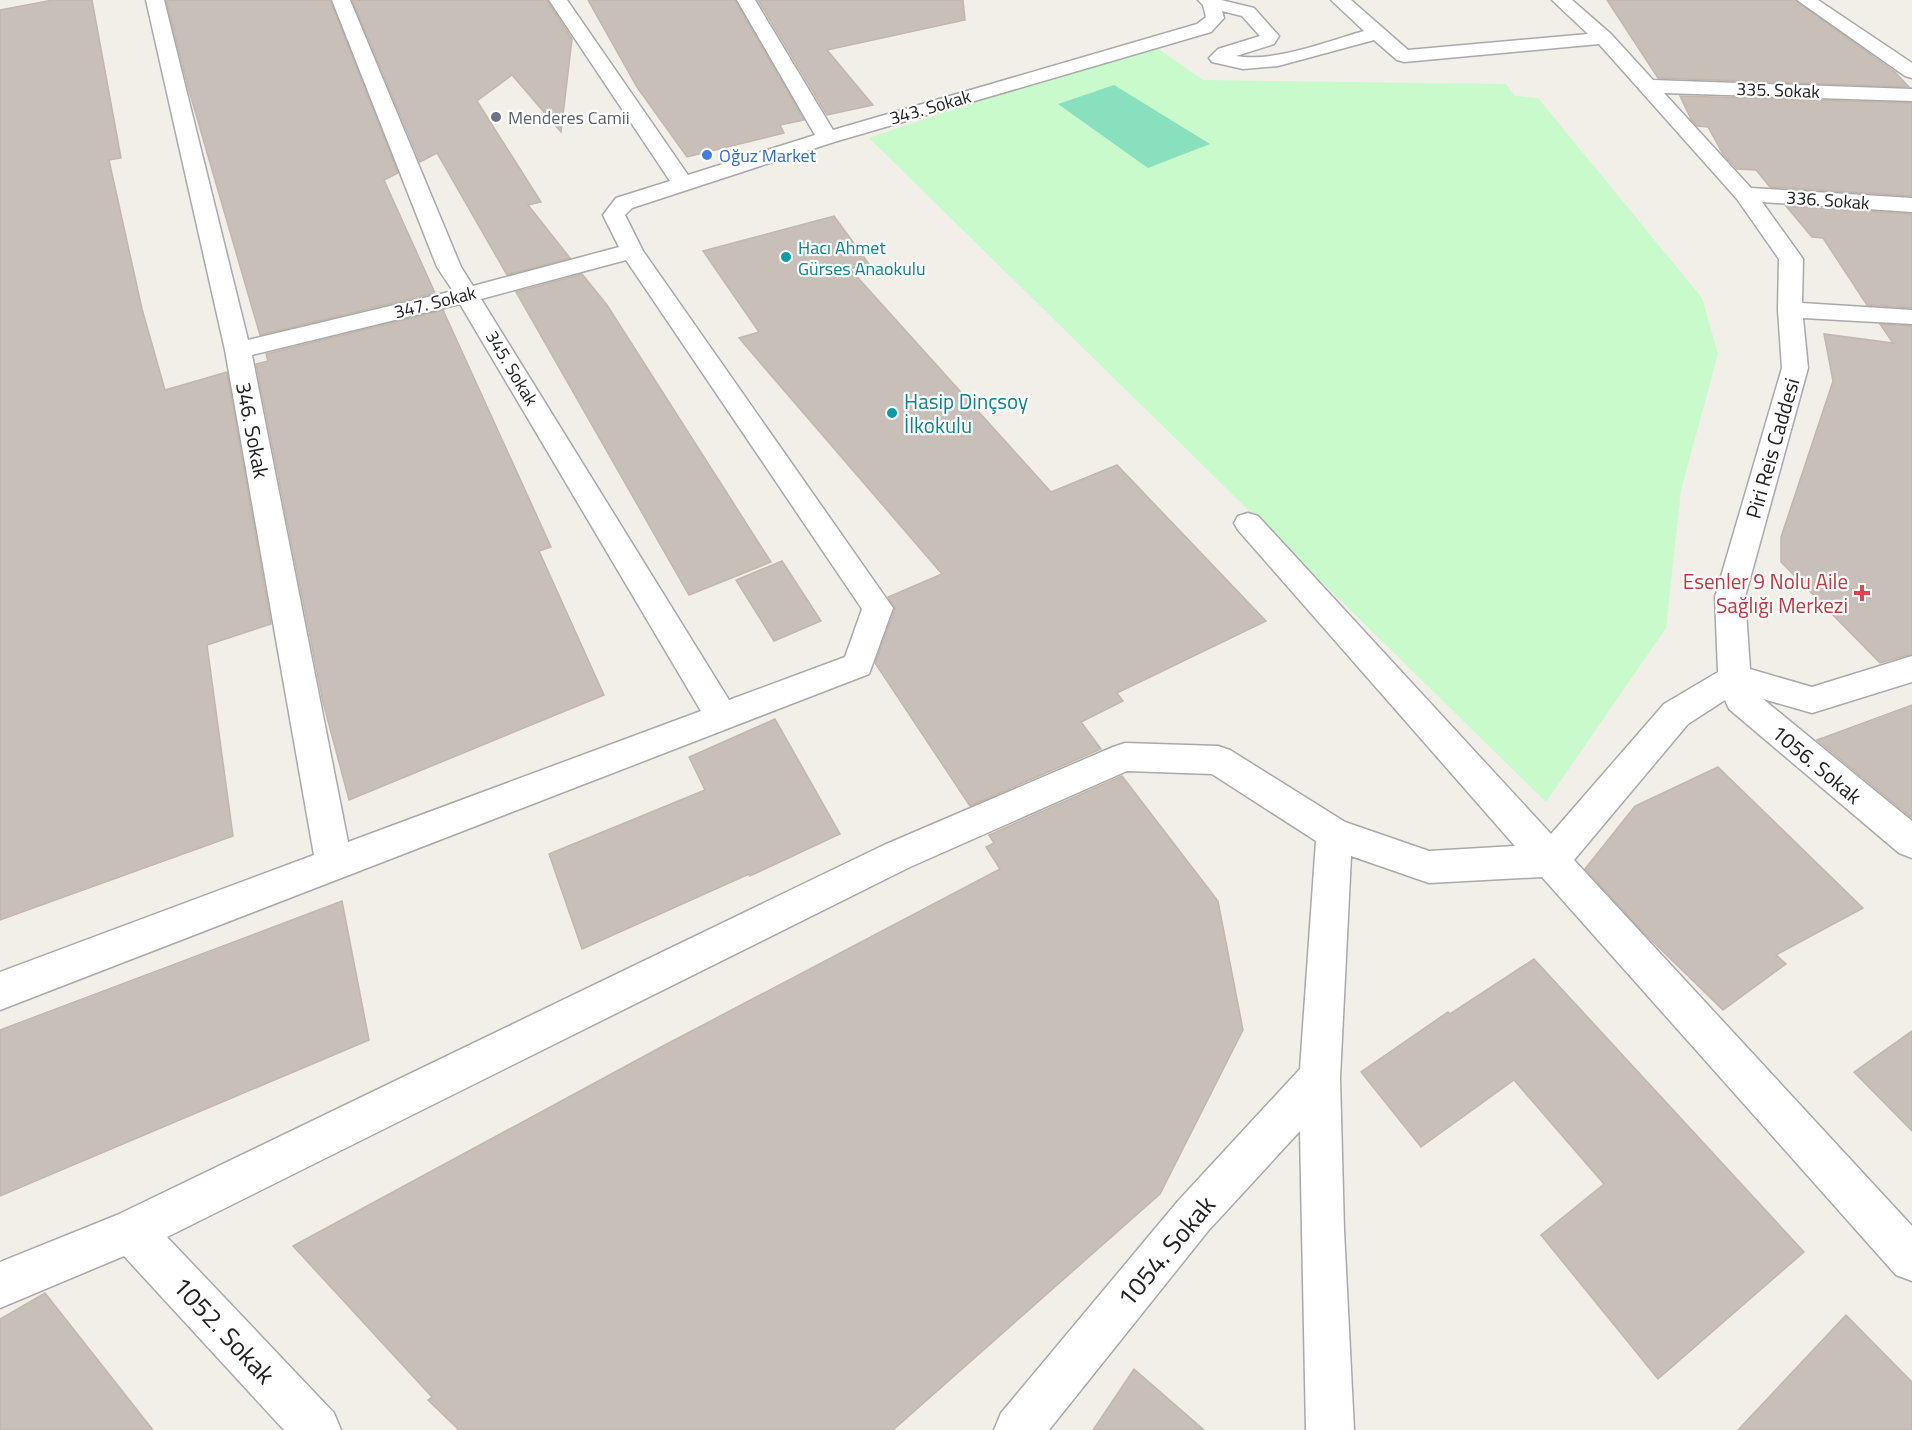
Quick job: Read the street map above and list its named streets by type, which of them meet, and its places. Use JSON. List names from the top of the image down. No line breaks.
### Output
{"streets":{"street":["335. Sokak","343. Sokak","336. Sokak","347. Sokak","345. Sokak","346. Sokak","Piri Reis Caddesi","1056. Sokak","1054. Sokak","1052. Sokak"]},"crossings":[["335. Sokak","Piri Reis Caddesi"],["343. Sokak","347. Sokak"],["336. Sokak","Piri Reis Caddesi"],["347. Sokak","345. Sokak"],["347. Sokak","346. Sokak"],["Piri Reis Caddesi","1056. Sokak"]],"places":{"other":["Menderes Camii","Oğuz Market","Hacı Ahmet Gürses Anaokulu","Hasip Dinçsoy İlkokulu"],"health":["Esenler 9 Nolu Aile Sağlığı Merkezi"]}}
